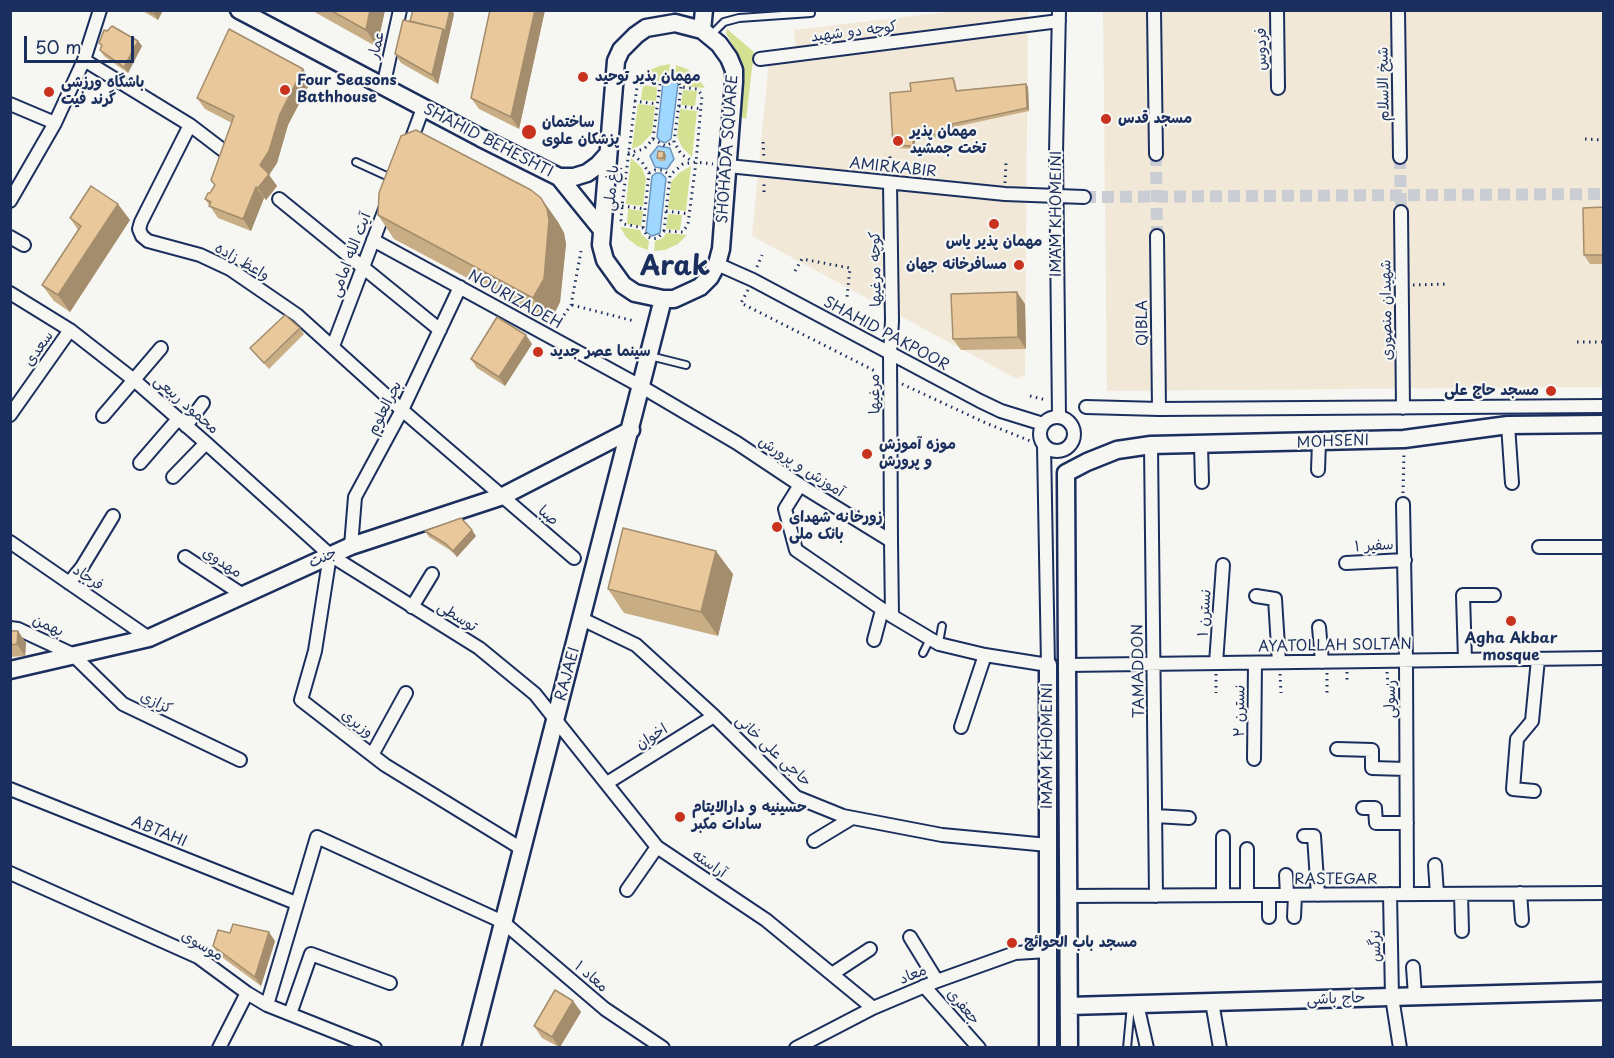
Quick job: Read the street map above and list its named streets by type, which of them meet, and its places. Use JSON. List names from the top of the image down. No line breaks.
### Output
{"streets":{"main road":["SHAHID BEHESHTI","SHOHADA SQUARE","IMAM KHOMEINI","MOHSENI","جنت","RAJAEI","حاج باشی"],"street":["کوچه دو شهید","عمار","فردوس","شیخ الاسلام","AMIRKABIR","آیت الله امامی","واعظ زاده","کوچه مرغیها","NOURIZADEH","شهیدان منصوری","QIBLA","SHAHID PAKPOOR","سعدی","مرغیها","محمود ربیعی","بحرالعلوم","آموزش و پرورش","صبا","سفیر ۱","مهدوی","فرجاد","نسترن ۱","توسطی","بهمن","AYATOLLAH SOLTAN","TAMADDON","رسولی","کزازی","نسترن ۲","وزیری","اخوان","حاجی علی خانی","ABTAHI","آراسته","RASTEGAR","موسوی","نرگس","معاد","معاد ۱","جعفری"],"path":["باغ ملی"]},"crossings":[["کوچه دو شهید","IMAM KHOMEINI"],["عمار","SHAHID BEHESHTI"],["SHAHID BEHESHTI","آیت الله امامی"],["SHOHADA SQUARE","AMIRKABIR"],["SHOHADA SQUARE","SHAHID PAKPOOR"],["SHOHADA SQUARE","RAJAEI"],["AMIRKABIR","IMAM KHOMEINI"],["AMIRKABIR","کوچه مرغیها"],["IMAM KHOMEINI","SHAHID PAKPOOR"],["IMAM KHOMEINI","MOHSENI"],["IMAM KHOMEINI","AYATOLLAH SOLTAN"],["IMAM KHOMEINI","حاجی علی خانی"],["IMAM KHOMEINI","RASTEGAR"],["IMAM KHOMEINI","معاد"],["IMAM KHOMEINI","حاج باشی"],["آیت الله امامی","واعظ زاده"],["آیت الله امامی","NOURIZADEH"],["واعظ زاده","بحرالعلوم"],["واعظ زاده","صبا"],["واعظ زاده","جنت"],["کوچه مرغیها","SHAHID PAKPOOR"],["کوچه مرغیها","مرغیها"],["NOURIZADEH","بحرالعلوم"],["NOURIZADEH","آموزش و پرورش"],["NOURIZADEH","RAJAEI"],["SHAHID PAKPOOR","مرغیها"],["سعدی","محمود ربیعی"],["مرغیها","آموزش و پرورش"],["محمود ربیعی","جنت"],["محمود ربیعی","توسطی"],["محمود ربیعی","وزیری"],["بحرالعلوم","جنت"],["MOHSENI","TAMADDON"],["آموزش و پرورش","RAJAEI"],["صبا","جنت"],["سفیر ۱","رسولی"],["جنت","مهدوی"],["جنت","فرجاد"],["جنت","توسطی"],["جنت","بهمن"],["جنت","RAJAEI"],["جنت","کزازی"],["جنت","وزیری"],["نسترن ۱","AYATOLLAH SOLTAN"],["توسطی","RAJAEI"],["توسطی","وزیری"],["توسطی","آراسته"],["بهمن","کزازی"],["AYATOLLAH SOLTAN","TAMADDON"],["AYATOLLAH SOLTAN","رسولی"],["AYATOLLAH SOLTAN","نسترن ۲"],["TAMADDON","RASTEGAR"],["RAJAEI","وزیری"],["RAJAEI","حاجی علی خانی"],["RAJAEI","آراسته"],["RAJAEI","معاد ۱"],["رسولی","RASTEGAR"],["اخوان","حاجی علی خانی"],["اخوان","آراسته"],["آراسته","معاد"],["RASTEGAR","نرگس"],["نرگس","حاج باشی"],["معاد","جعفری"]],"districts":["Arak"],"places":["مهمان پذیر توحید","Four Seasons Bathhouse","باشگاه ورزشی گرند فیت","مسجد قدس","ساختمان پزشکان علوی","مهمان پذیر تخت جمشید","مهمان پذیر یاس","مسافرخانه جهان","سینما عصر جدید","مسجد حاج علی","موزه آموزش و پرورش","زورخانه شهدای بانک ملی","Agha Akbar mosque","حسینیه و دارالایتام سادات مکبر","مسجد باب الحوائج"],"scale_bar":"50 m"}
